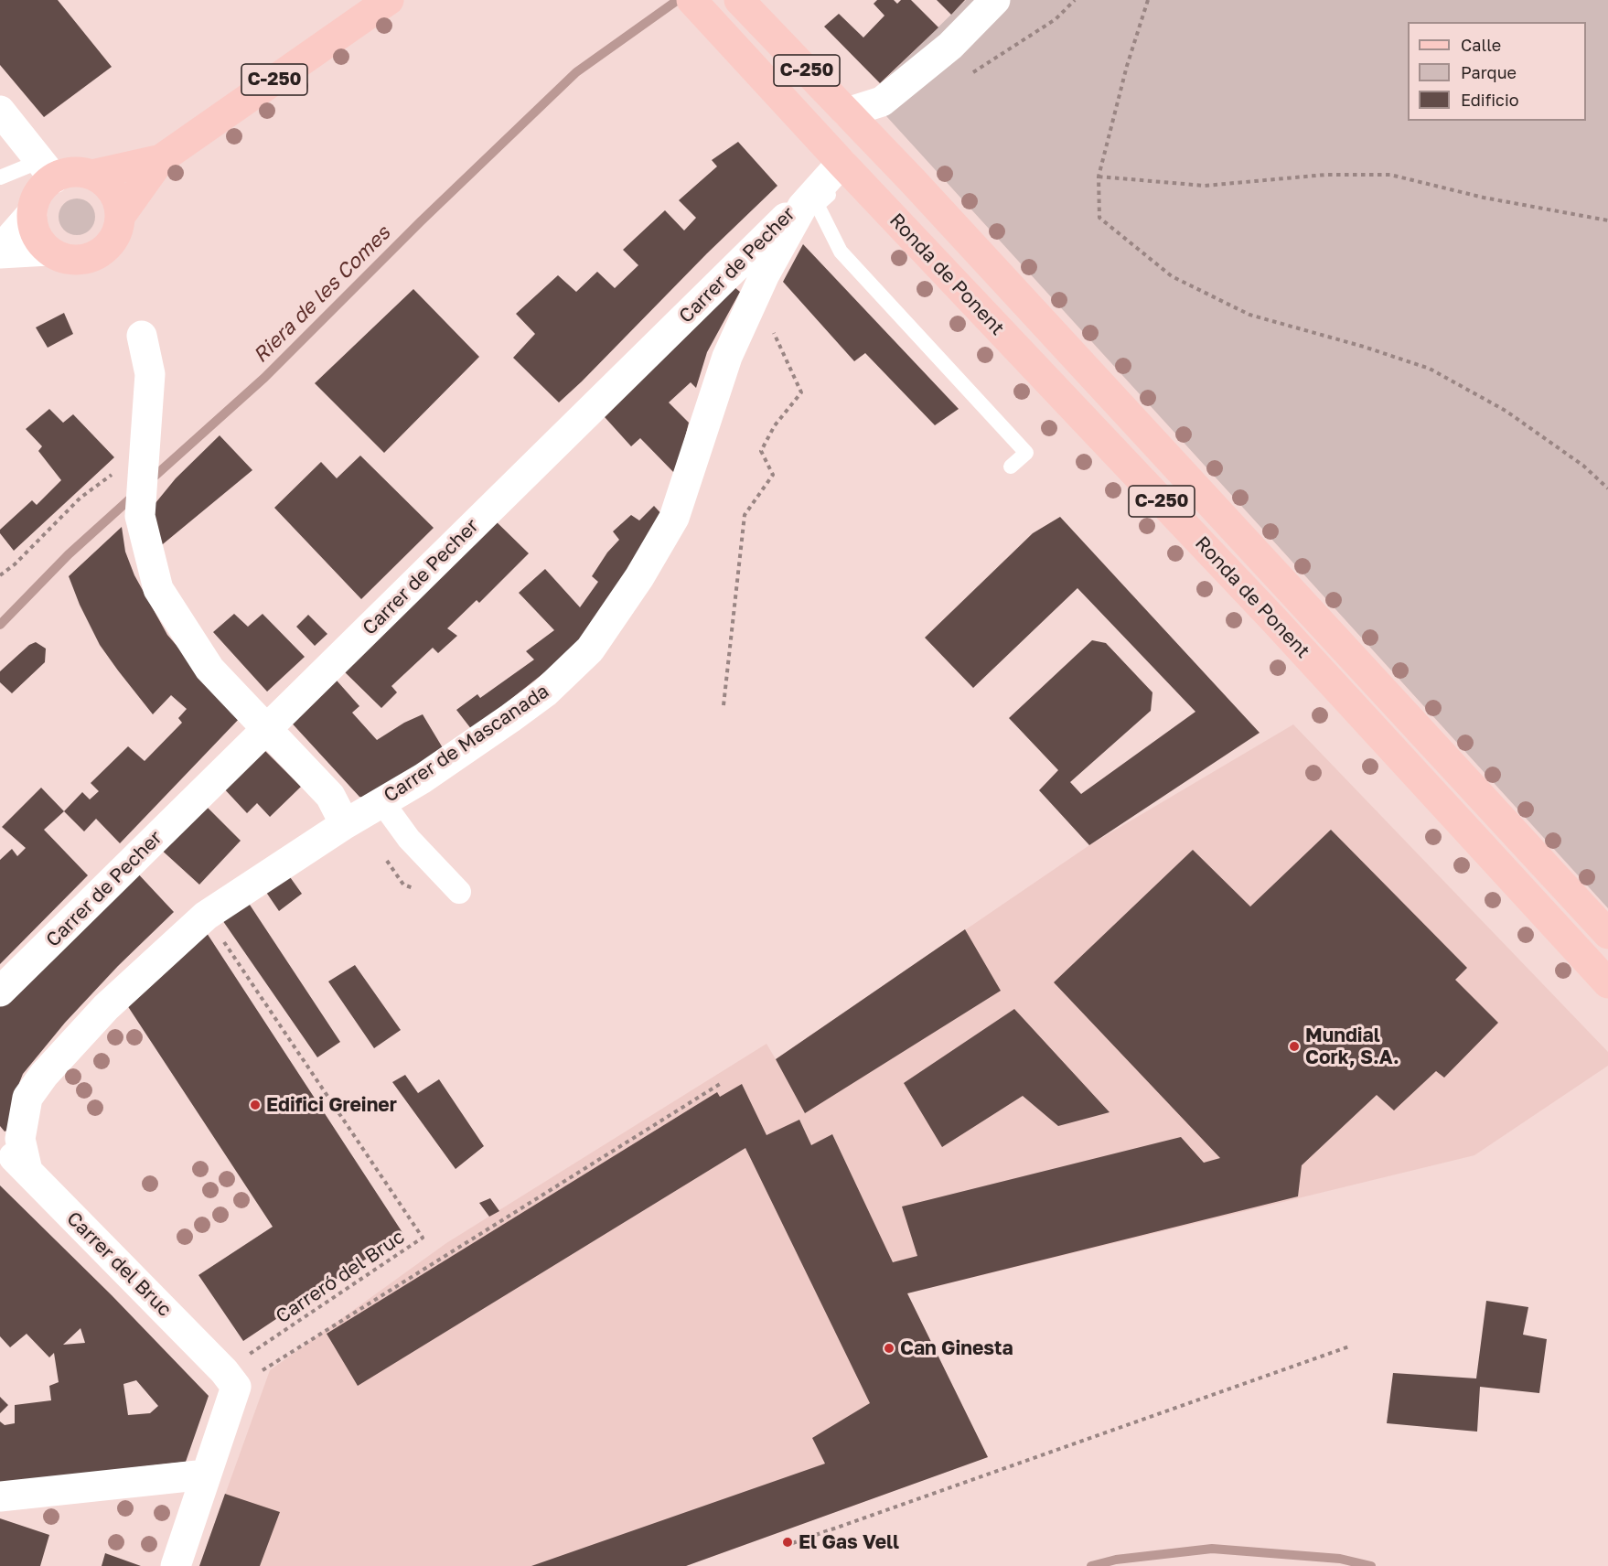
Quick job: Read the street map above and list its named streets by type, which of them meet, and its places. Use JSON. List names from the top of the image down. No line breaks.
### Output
{"streets":{"main road":["C-250","Ronda de Ponent"],"street":["Carrer de Pecher","Carrer de Mascanada","Carrer del Bruc"],"path":["Carreró del Bruc"]},"crossings":[["Carrer de Pecher","Ronda de Ponent"],["Carrer de Pecher","Carrer de Mascanada"],["Ronda de Ponent","Carrer de Mascanada"],["Carrer de Mascanada","Carrer del Bruc"],["Carrer de Mascanada","Carreró del Bruc"],["Carrer del Bruc","Carreró del Bruc"]],"water":["Riera de les Comes"],"places":["Mundial Cork, S.A.","Edifici Greiner","Can Ginesta","El Gas Vell"],"legend":["Calle","Parque","Edificio"]}
